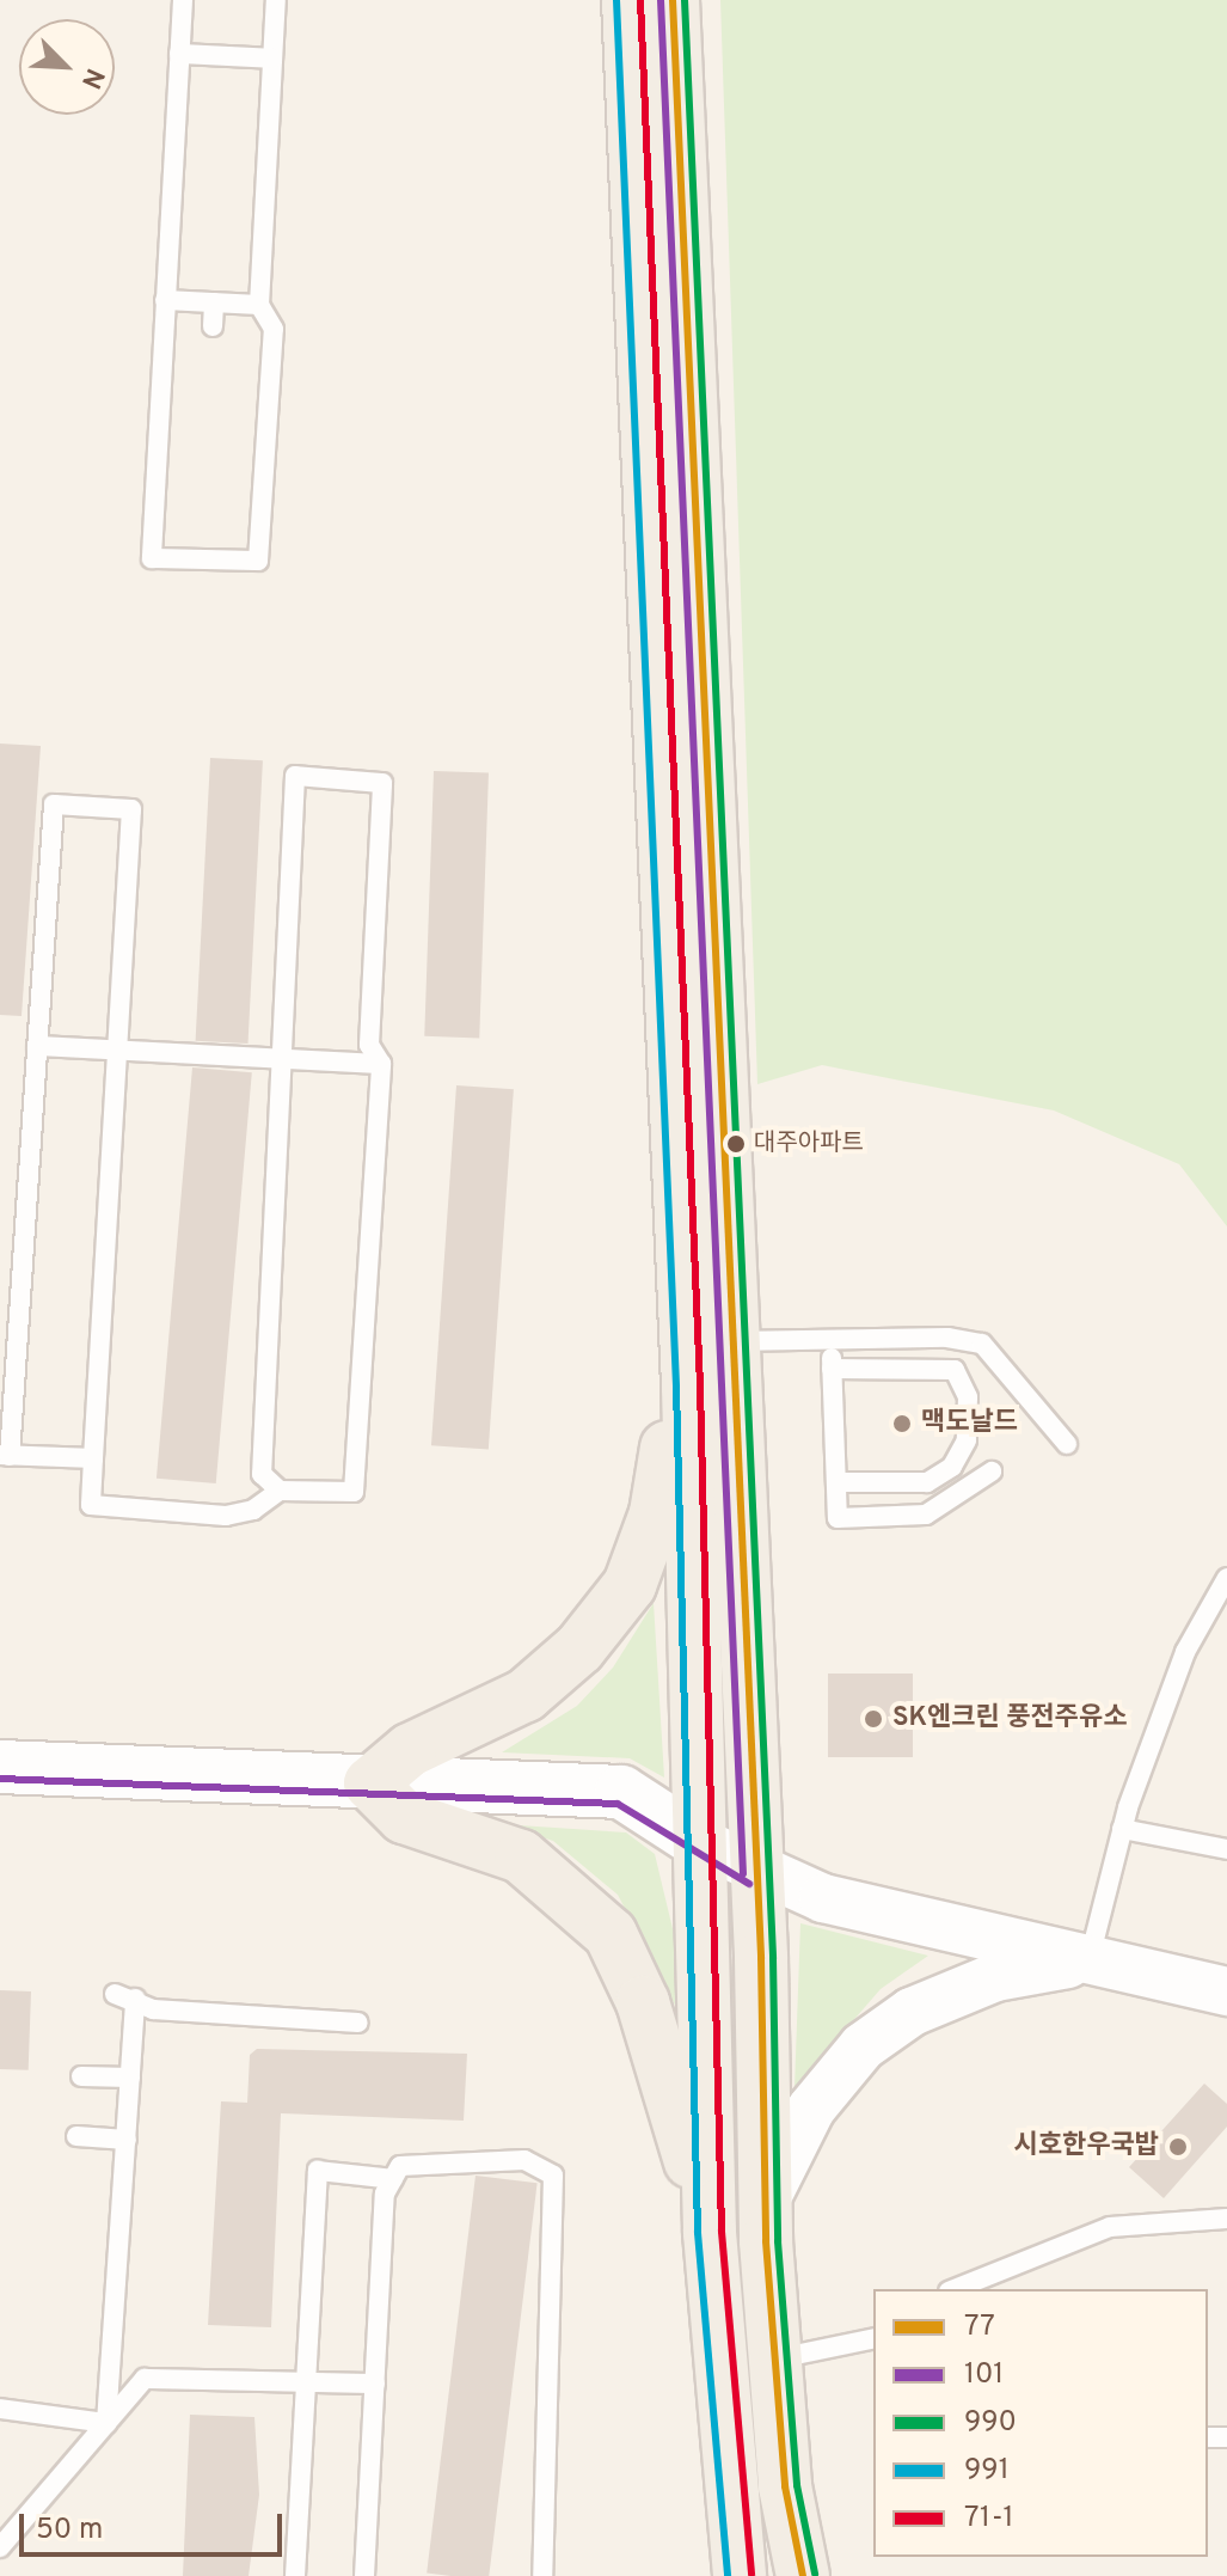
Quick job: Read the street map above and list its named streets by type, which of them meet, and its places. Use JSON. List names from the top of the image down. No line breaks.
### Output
{"places":["대주아파트","맥도날드","SK엔크린 풍전주유소","시호한우국밥"],"lines":["transit line 77","transit line 101","transit line 990","transit line 991","transit line 71-1"],"legend":["77","101","990","991","71-1"],"scale_bar":"50 m","north":"bottom right"}
